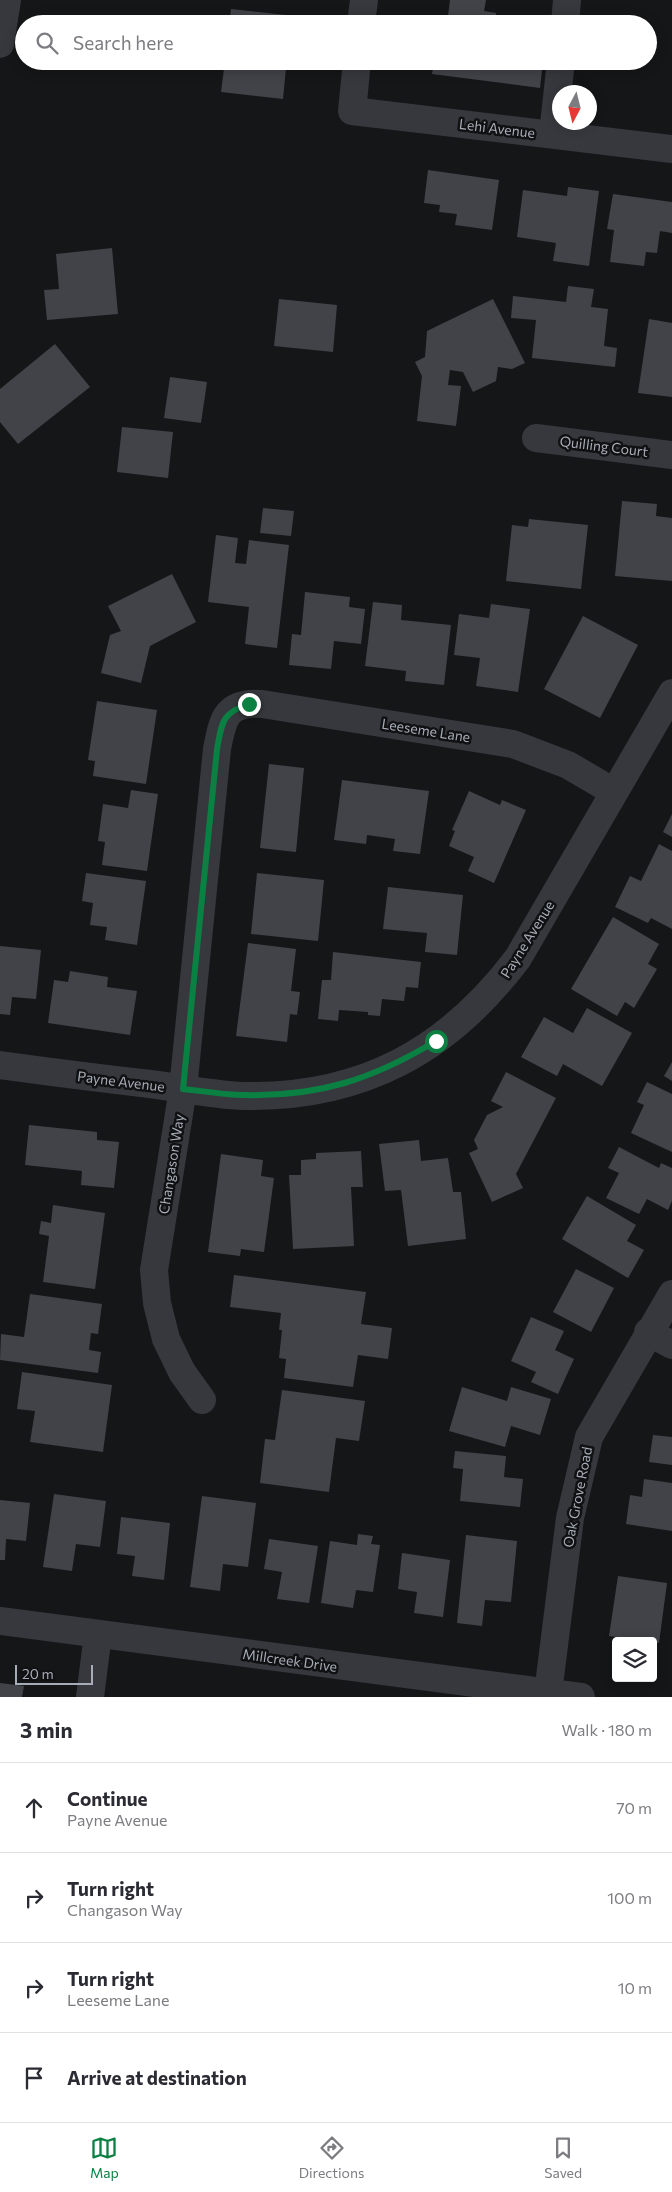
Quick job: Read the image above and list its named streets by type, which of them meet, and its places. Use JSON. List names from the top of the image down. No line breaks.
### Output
{"streets":{"street":["Lehi Avenue","Quilling Court","Leeseme Lane","Payne Avenue","Changason Way","Oak Grove Road","Millcreek Drive"]},"crossings":[["Leeseme Lane","Payne Avenue"],["Leeseme Lane","Changason Way"],["Payne Avenue","Changason Way"],["Oak Grove Road","Millcreek Drive"]],"scale_bar":"20 m","north":"bottom","page":{"search":"Search here","scale":"20 m","heading":["3 min","Walk · 180 m"],"list":[["Continue","Payne Avenue","70 m"],["Turn right","Changason Way","100 m"],["Turn right","Leeseme Lane","10 m"],"Arrive at destination"],"nav":["Map","Directions","Saved"]}}
